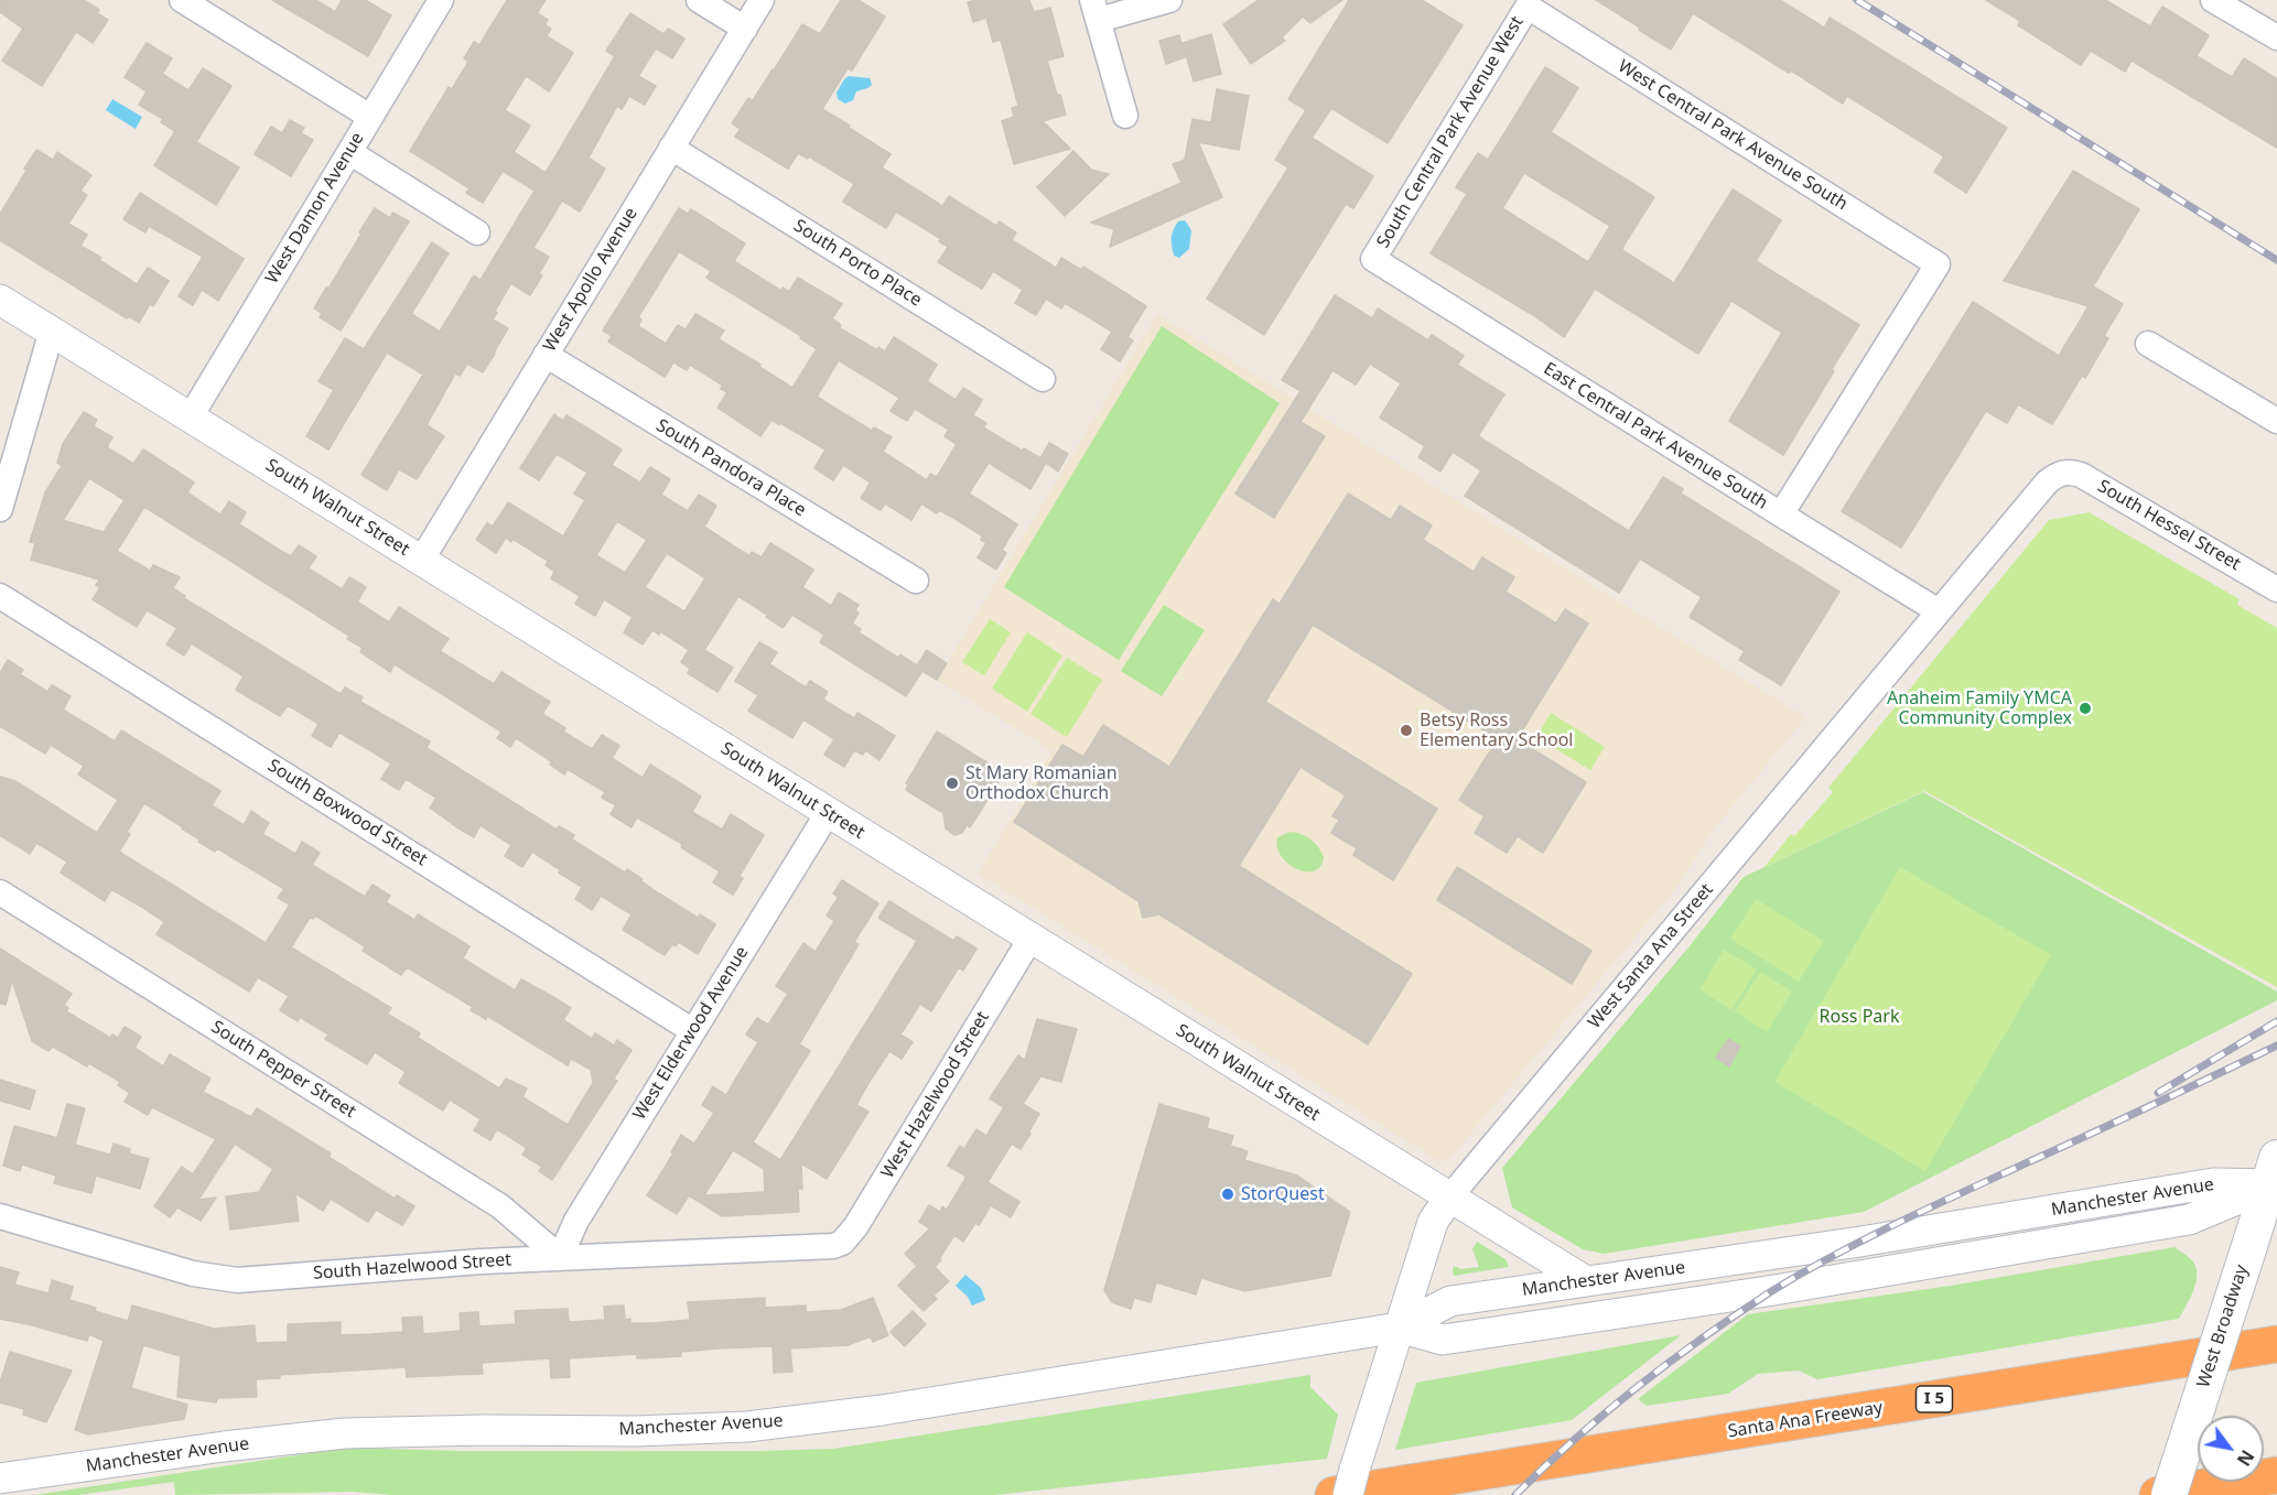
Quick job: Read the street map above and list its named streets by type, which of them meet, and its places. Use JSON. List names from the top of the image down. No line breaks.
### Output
{"streets":{"highway":["I 5","Santa Ana Freeway"],"main road":["West Broadway"],"street":["South Central Park Avenue West","West Central Park Avenue South","West Damon Avenue","South Porto Place","West Apollo Avenue","East Central Park Avenue South","South Pandora Place","South Walnut Street","South Hessel Street","South Boxwood Street","West Santa Ana Street","West Elderwood Avenue","South Pepper Street","West Hazelwood Street","Manchester Avenue","South Hazelwood Street"]},"crossings":[["South Central Park Avenue West","West Central Park Avenue South"],["South Central Park Avenue West","East Central Park Avenue South"],["West Central Park Avenue South","East Central Park Avenue South"],["West Damon Avenue","South Walnut Street"],["South Porto Place","West Apollo Avenue"],["West Apollo Avenue","South Pandora Place"],["West Apollo Avenue","South Walnut Street"],["East Central Park Avenue South","West Santa Ana Street"],["South Walnut Street","West Santa Ana Street"],["South Walnut Street","West Elderwood Avenue"],["South Walnut Street","West Hazelwood Street"],["South Walnut Street","Manchester Avenue"],["South Hessel Street","West Santa Ana Street"],["South Boxwood Street","West Elderwood Avenue"],["West Santa Ana Street","Manchester Avenue"],["West Elderwood Avenue","South Pepper Street"],["West Elderwood Avenue","South Hazelwood Street"],["South Pepper Street","South Hazelwood Street"],["West Hazelwood Street","South Hazelwood Street"],["Manchester Avenue","West Broadway"]],"parks":["Ross Park"],"places":["Anaheim Family YMCA Community Complex","Betsy Ross Elementary School","St Mary Romanian Orthodox Church","StorQuest"],"north":"bottom right"}
